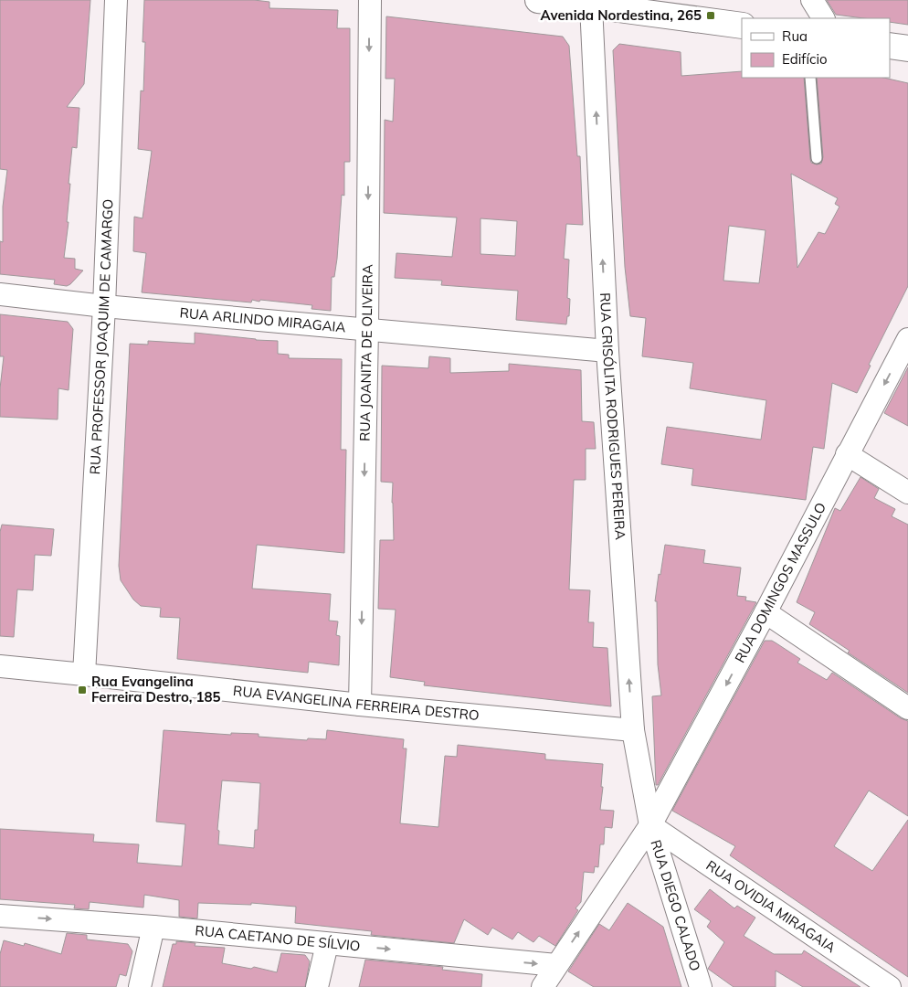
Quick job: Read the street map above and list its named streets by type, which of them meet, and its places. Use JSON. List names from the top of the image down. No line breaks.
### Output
{"streets":{"street":["RUA ARLINDO MIRAGAIA","RUA PROFESSOR JOAQUIM DE CAMARGO","RUA JOANITA DE OLIVEIRA","RUA CRISÓLITA RODRIGUES PEREIRA","RUA DOMINGOS MASSULO","RUA EVANGELINA FERREIRA DESTRO","RUA DIEGO CALADO","RUA OVIDIA MIRAGAIA","RUA CAETANO DE SÍLVIO"]},"crossings":[["RUA ARLINDO MIRAGAIA","RUA PROFESSOR JOAQUIM DE CAMARGO"],["RUA ARLINDO MIRAGAIA","RUA JOANITA DE OLIVEIRA"],["RUA ARLINDO MIRAGAIA","RUA CRISÓLITA RODRIGUES PEREIRA"],["RUA PROFESSOR JOAQUIM DE CAMARGO","RUA EVANGELINA FERREIRA DESTRO"],["RUA JOANITA DE OLIVEIRA","RUA EVANGELINA FERREIRA DESTRO"],["RUA CRISÓLITA RODRIGUES PEREIRA","RUA DOMINGOS MASSULO"],["RUA CRISÓLITA RODRIGUES PEREIRA","RUA EVANGELINA FERREIRA DESTRO"],["RUA CRISÓLITA RODRIGUES PEREIRA","RUA DIEGO CALADO"],["RUA CRISÓLITA RODRIGUES PEREIRA","RUA OVIDIA MIRAGAIA"],["RUA DOMINGOS MASSULO","RUA DIEGO CALADO"],["RUA DOMINGOS MASSULO","RUA OVIDIA MIRAGAIA"],["RUA DOMINGOS MASSULO","RUA CAETANO DE SÍLVIO"],["RUA DIEGO CALADO","RUA OVIDIA MIRAGAIA"]],"one_way":["RUA JOANITA DE OLIVEIRA","RUA CRISÓLITA RODRIGUES PEREIRA","RUA CAETANO DE SÍLVIO"],"places":{"transit":["Avenida Nordestina, 265","Rua Evangelina Ferreira Destro, 185"]},"legend":["Rua","Edifício"]}
